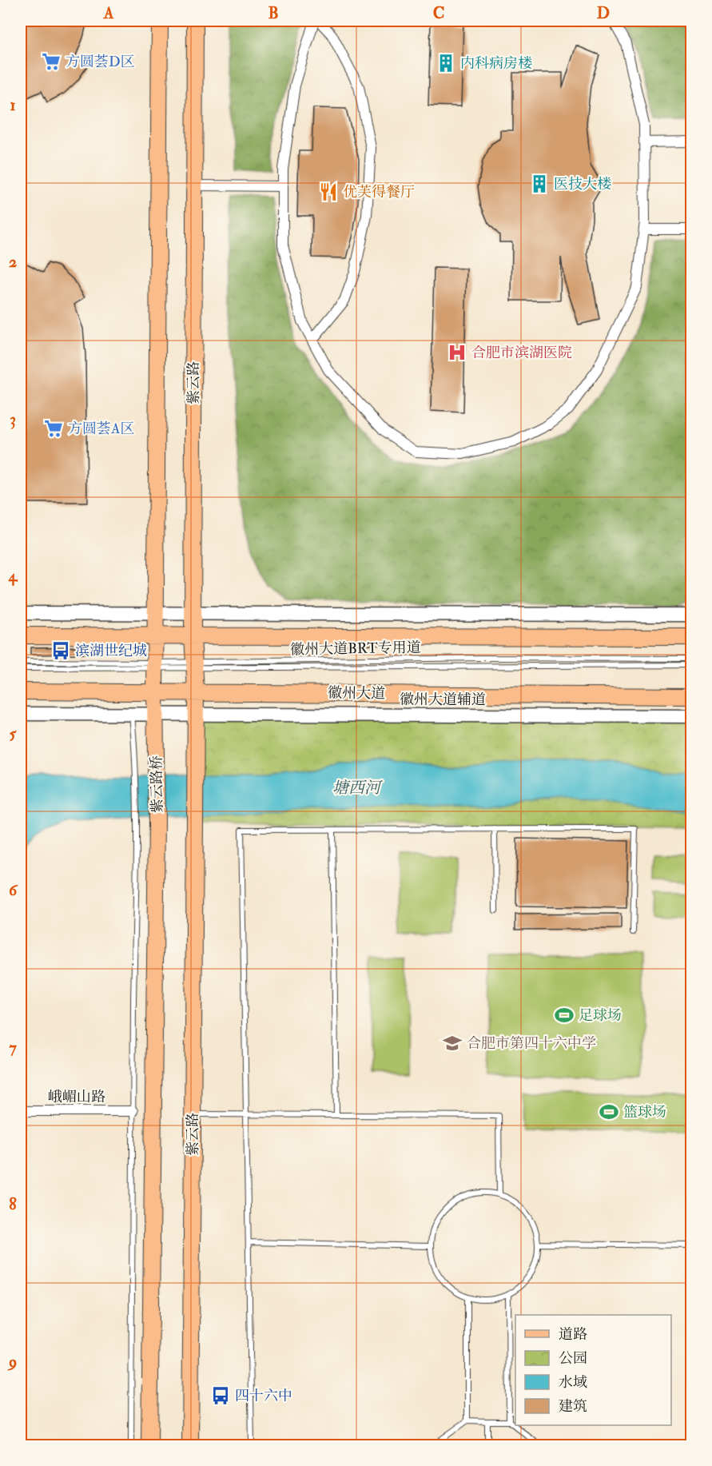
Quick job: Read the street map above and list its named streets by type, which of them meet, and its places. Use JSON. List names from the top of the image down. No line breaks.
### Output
{"streets":{"main road":["紫云路","徽州大道","紫云路桥"],"street":["徽州大道辅道","峨嵋山路"],"lane":["徽州大道BRT专用道"]},"crossings":[["紫云路","徽州大道BRT专用道"],["紫云路","徽州大道"],["紫云路","徽州大道辅道"],["徽州大道辅道","紫云路桥"]],"water":["塘西河"],"places":{"supermarket":["方圆荟D区","方圆荟A区"],"building":["内科病房楼","医技大楼"],"restaurant":["优芙得餐厅"],"hospital":["合肥市滨湖医院"],"bus stop":["滨湖世纪城","四十六中"],"sports":["足球场","篮球场"],"school or university":["合肥市第四十六中学"]},"legend":["道路","公园","水域","建筑"],"grid":{"columns":["A","B","C","D"],"rows":["1","2","3","4","5","6","7","8","9"]}}
